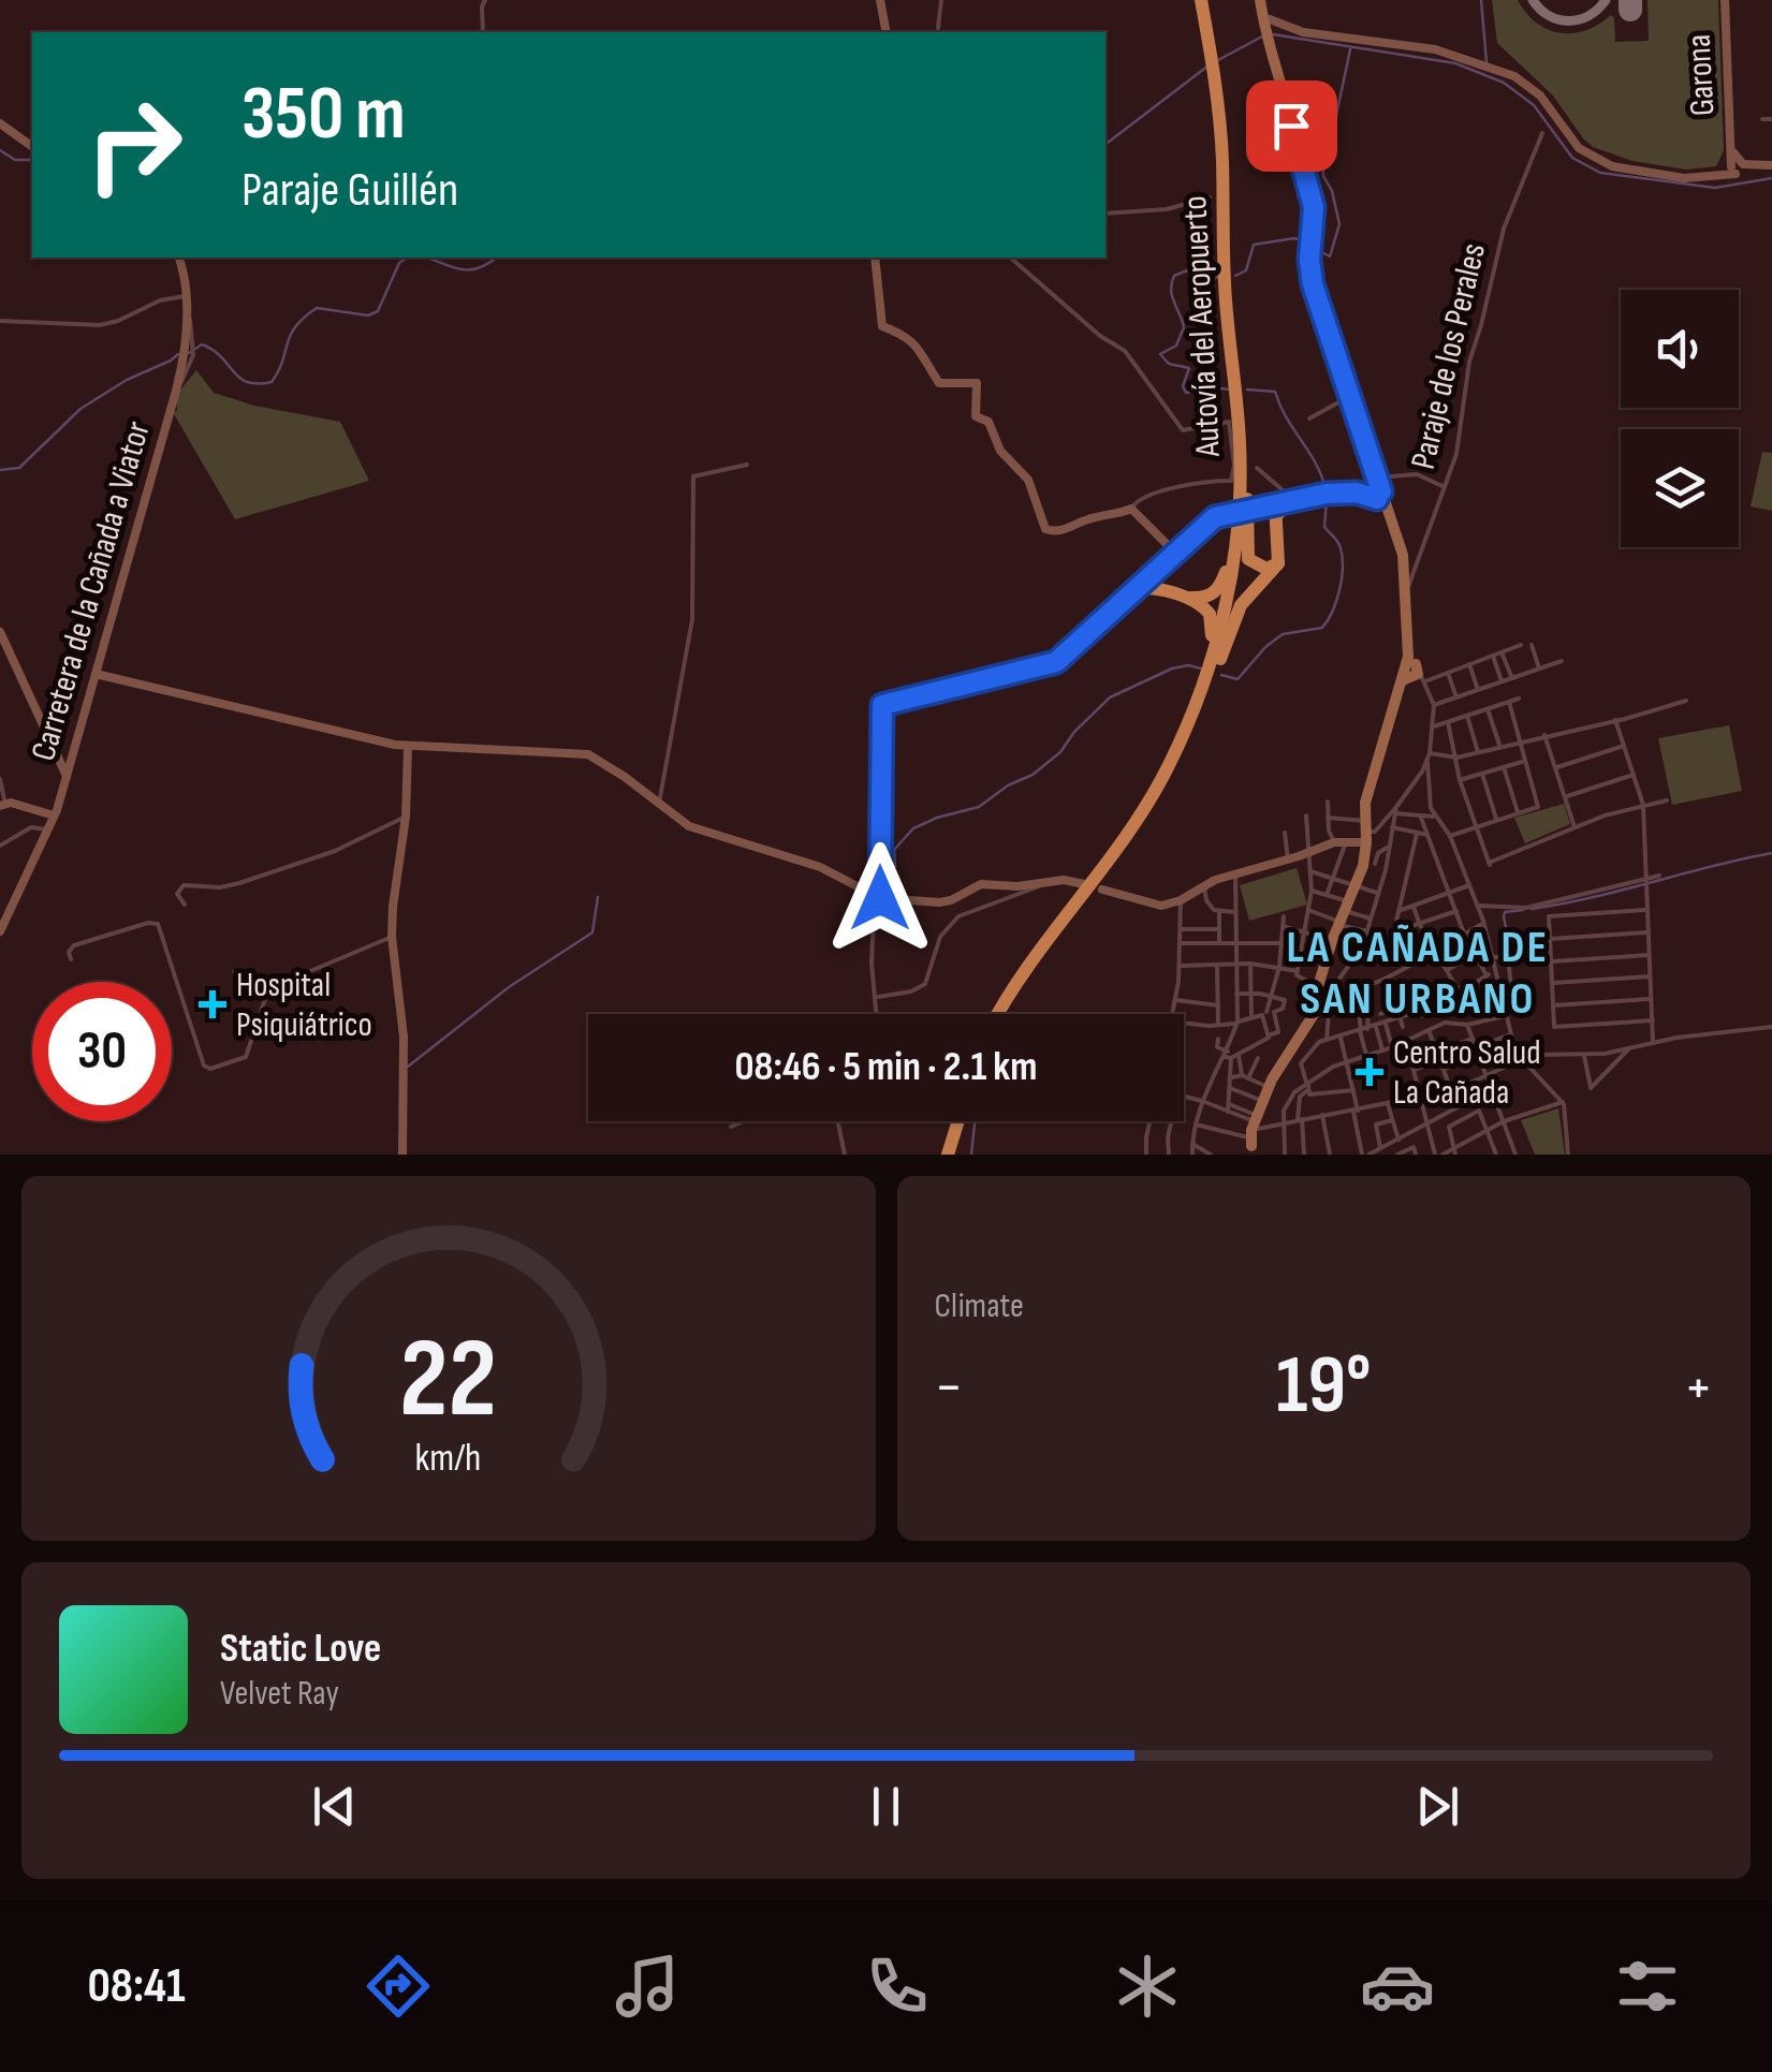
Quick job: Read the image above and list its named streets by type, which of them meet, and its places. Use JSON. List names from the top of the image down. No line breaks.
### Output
{"streets":{"highway":["Autovía del Aeropuerto"],"street":["Garona","Paraje de los Perales","Carretera de la Cañada a Viator"]},"districts":["LA CAÑADA DE SAN URBANO"],"places":{"health":["Hospital Psiquiátrico","Centro Salud La Cañada"]},"page":{"turn":["350 m","Paraje Guillén"],"limit":"30","trip":"08:46 · 5 min · 2.1 km","tile":"Climate","heat":["−","19°","+"],"song":["Static Love","Velvet Ray"],"tabs":"08:41","gauge":["22","km/h"]}}
